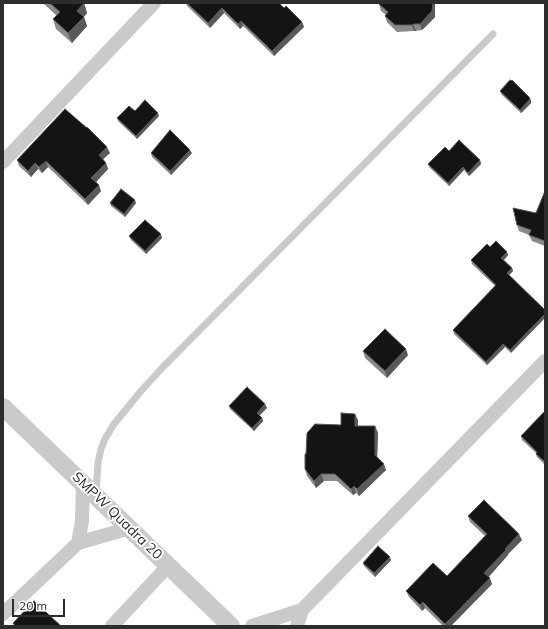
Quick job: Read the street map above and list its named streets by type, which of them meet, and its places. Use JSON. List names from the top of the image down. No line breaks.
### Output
{"streets":{"street":["SMPW Quadra 20"]},"scale_bar":"20 m"}
